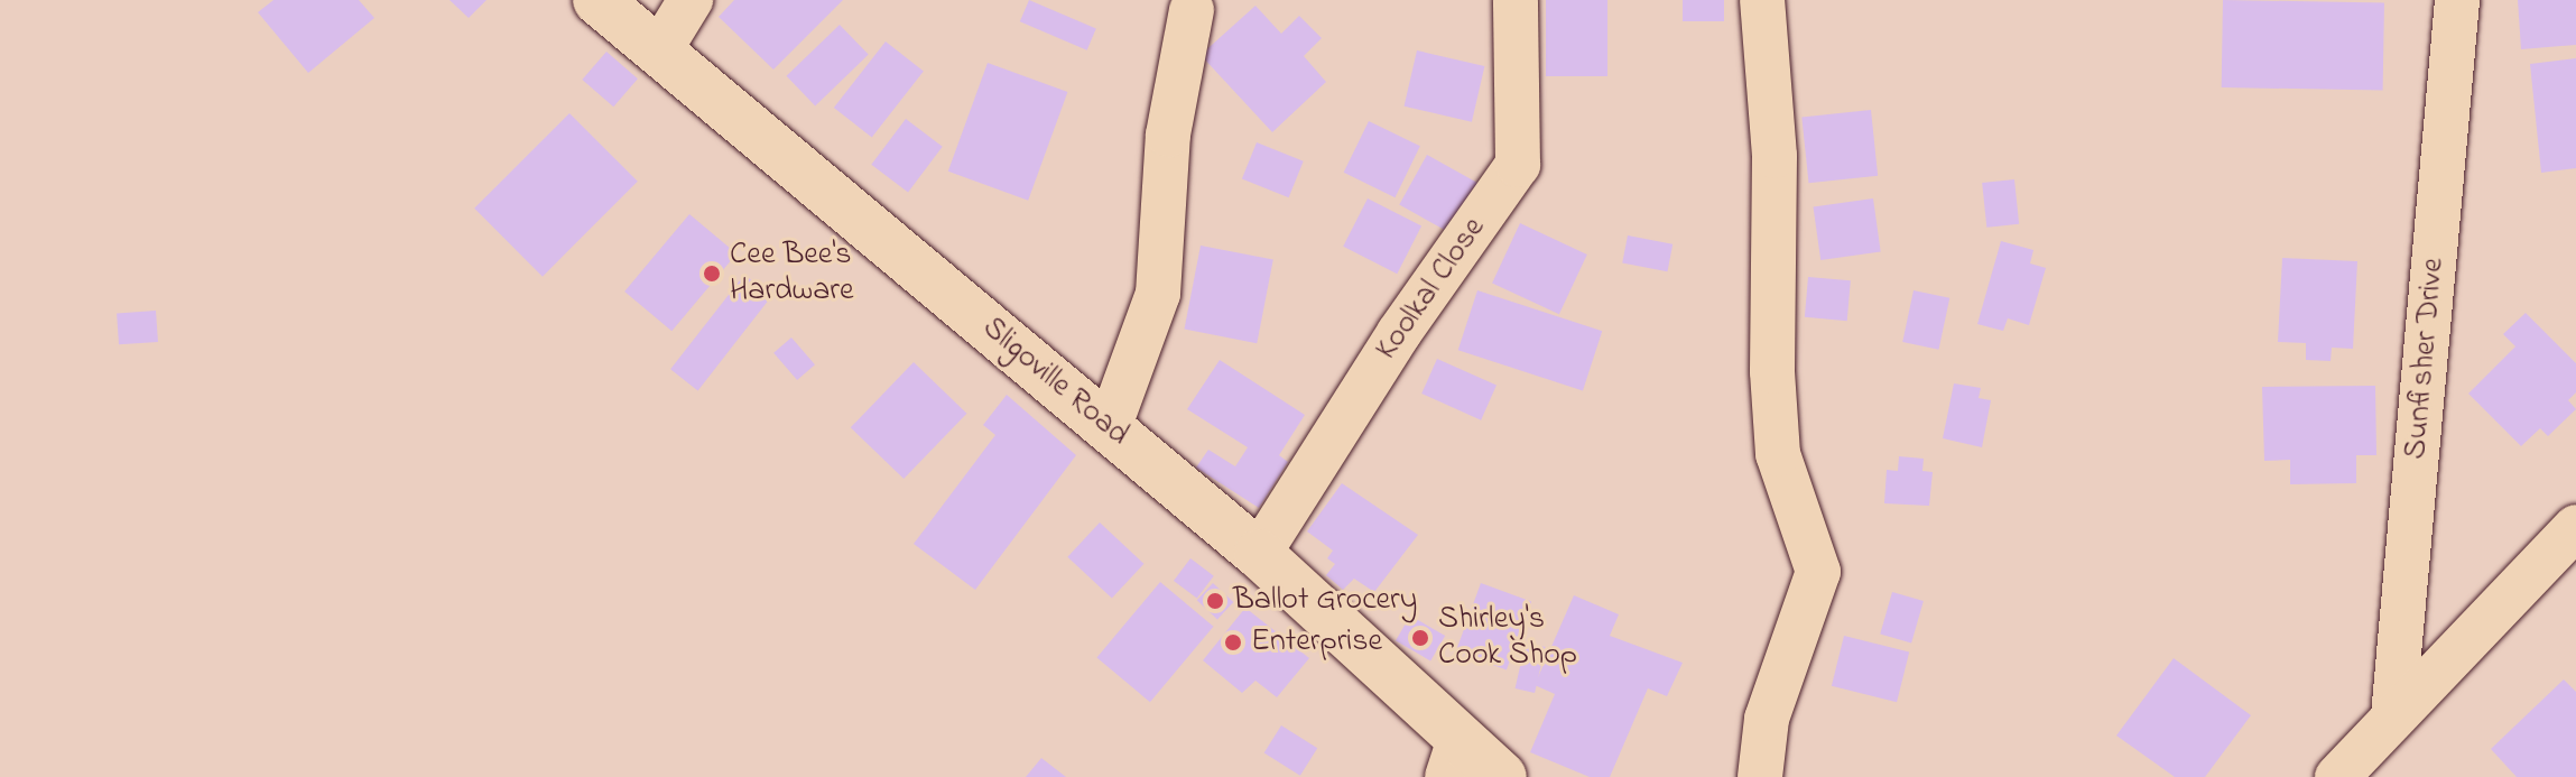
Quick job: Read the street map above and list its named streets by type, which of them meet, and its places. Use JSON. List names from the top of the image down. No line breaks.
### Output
{"streets":{"street":["Koolkal Close","Sunfisher Drive","Sligoville Road"]},"crossings":[["Koolkal Close","Sligoville Road"]],"places":["Cee Bee's Hardware","Ballot Grocery","Shirley's Cook Shop","Enterprise"]}
